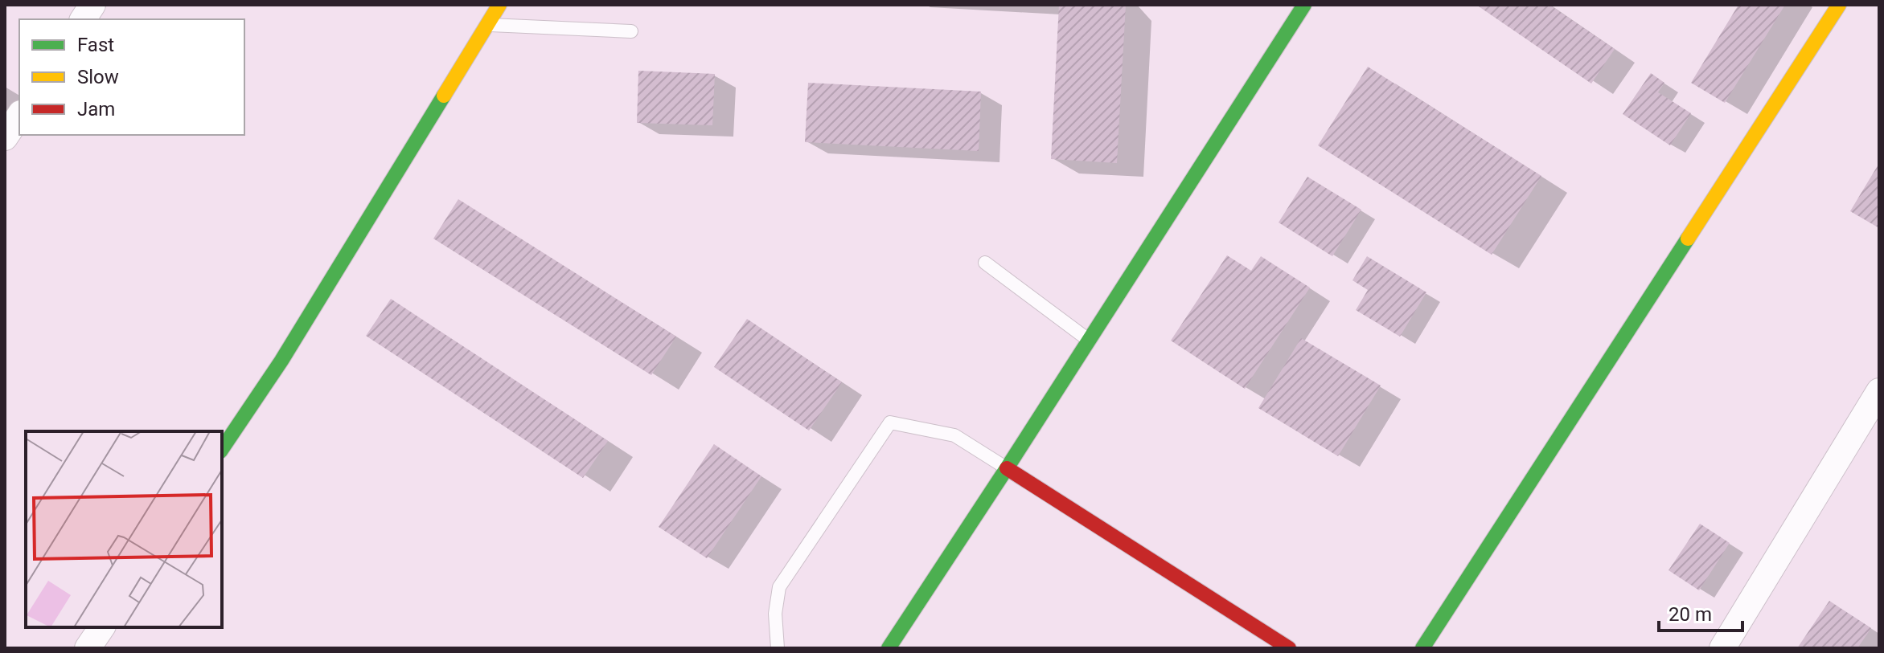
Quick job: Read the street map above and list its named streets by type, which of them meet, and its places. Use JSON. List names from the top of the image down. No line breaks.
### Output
{"legend":["Fast","Slow","Jam"],"scale_bar":"20 m"}
